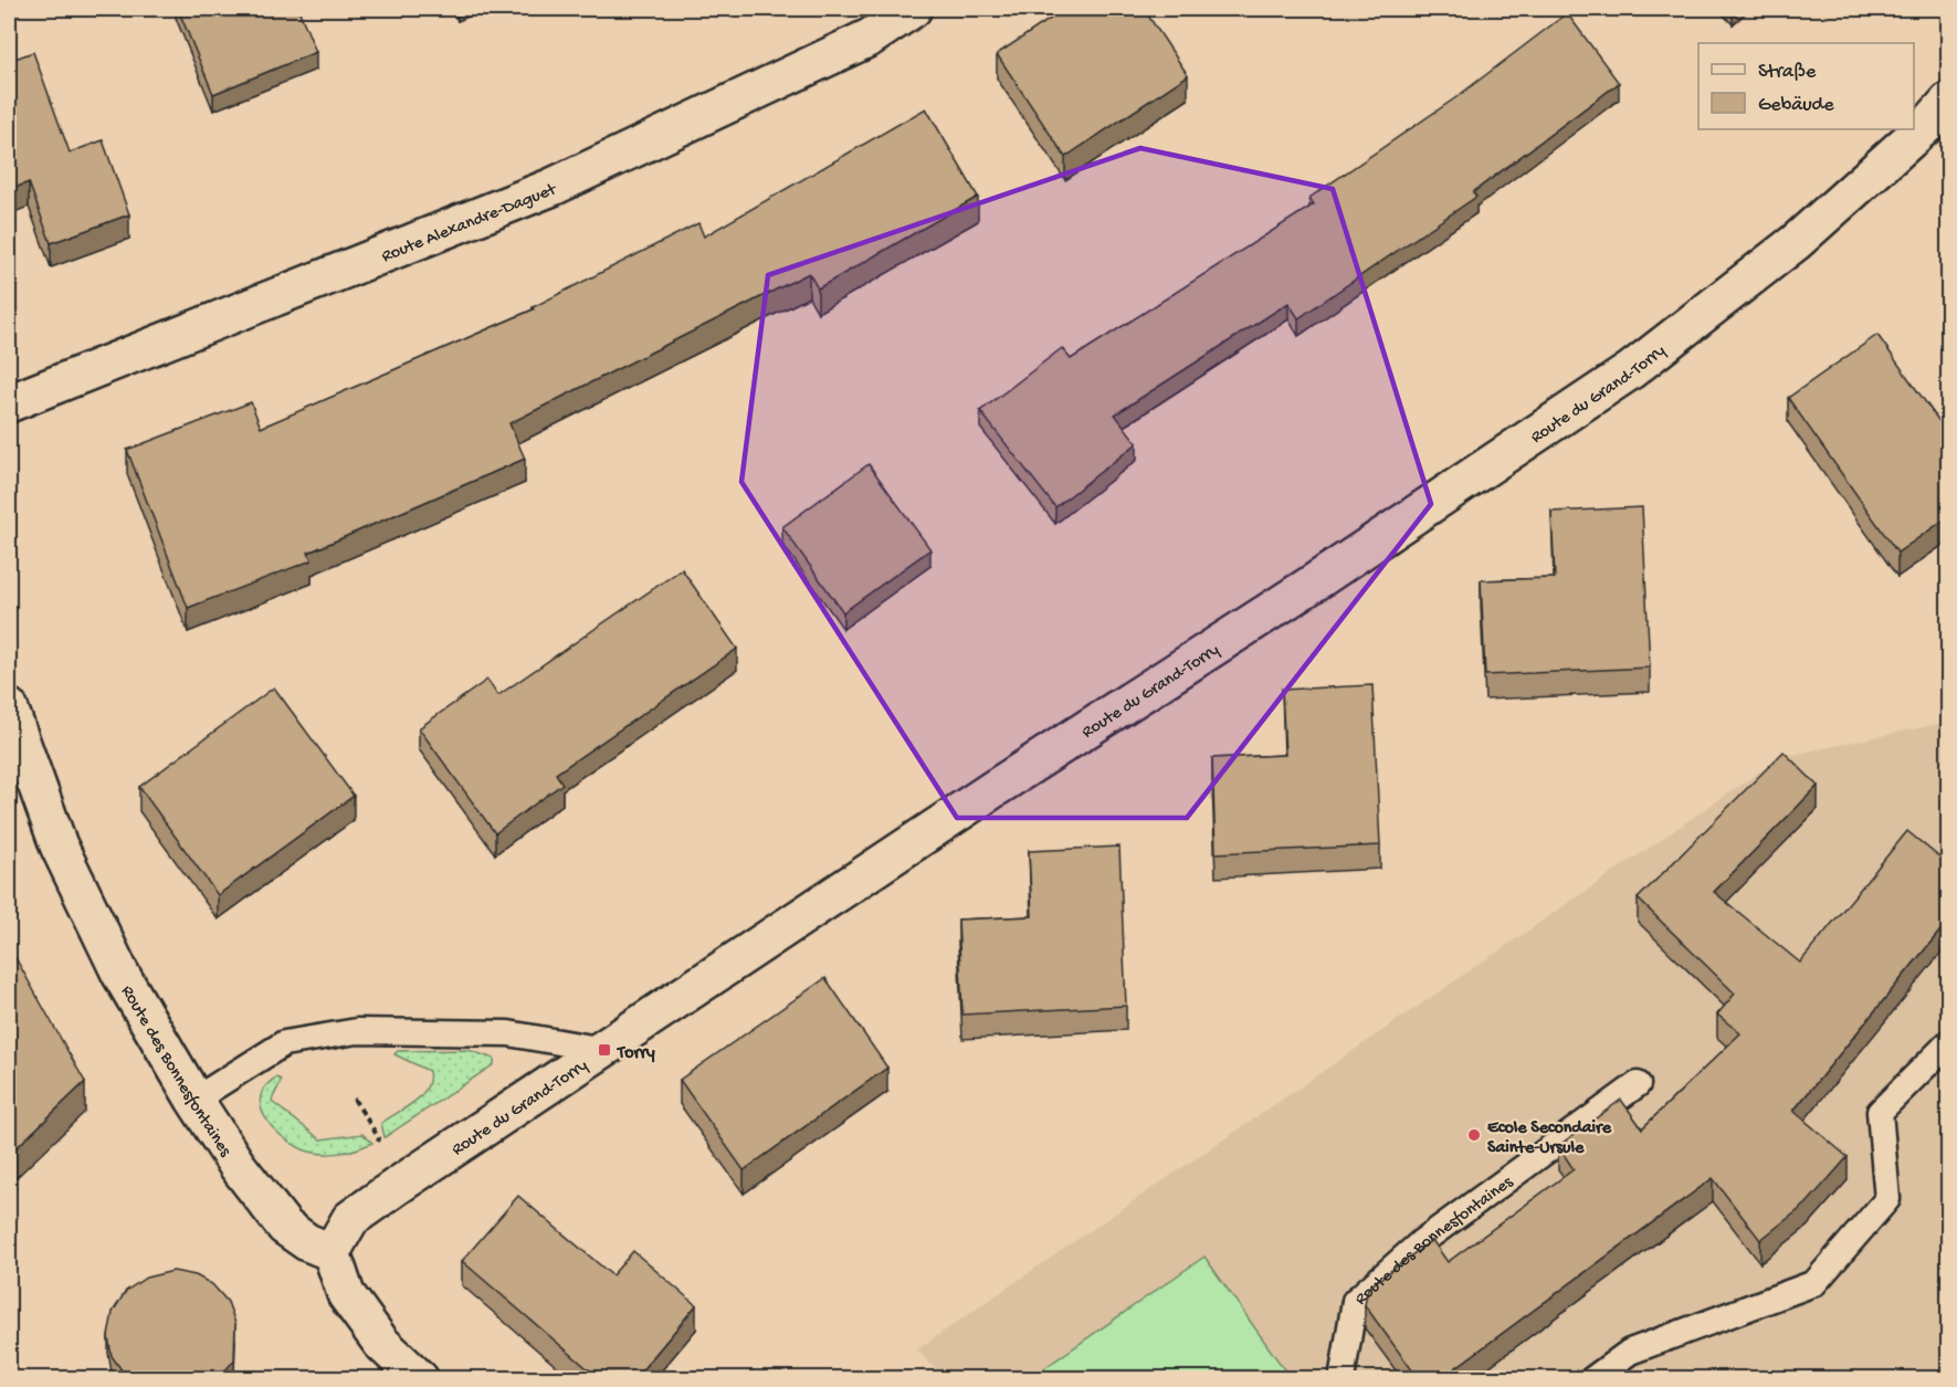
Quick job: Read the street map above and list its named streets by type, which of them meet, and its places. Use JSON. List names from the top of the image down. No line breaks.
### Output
{"streets":{"street":["Route Alexandre-Daguet","Route du Grand-Torry","Route des Bonnesfontaines"]},"crossings":[["Route du Grand-Torry","Route des Bonnesfontaines"]],"places":{"transit":["Torry"],"other":["Ecole Secondaire Sainte-Ursule"]},"legend":["Straße","Gebäude"]}
